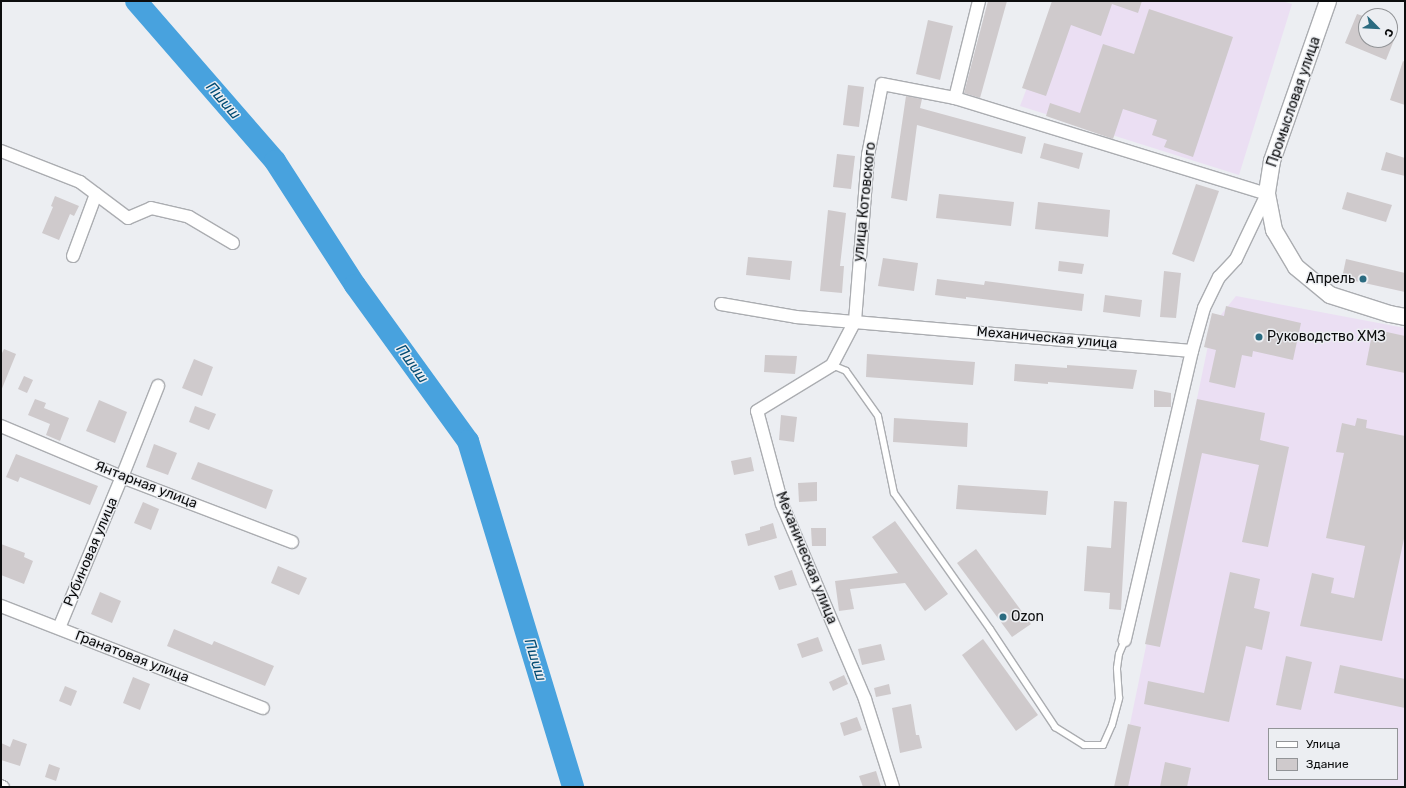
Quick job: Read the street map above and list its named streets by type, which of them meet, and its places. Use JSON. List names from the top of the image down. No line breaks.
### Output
{"streets":{"main road":["Промысловая улица"],"street":["улица Котовского","Механическая улица","Янтарная улица","Рубиновая улица","Гранатовая улица"]},"crossings":[["улица Котовского","Механическая улица"],["Янтарная улица","Рубиновая улица"],["Рубиновая улица","Гранатовая улица"]],"water":["Пшиш"],"places":["Апрель","Руководство ХМЗ","Ozon"],"legend":["Улица","Здание"],"north":"bottom right"}
